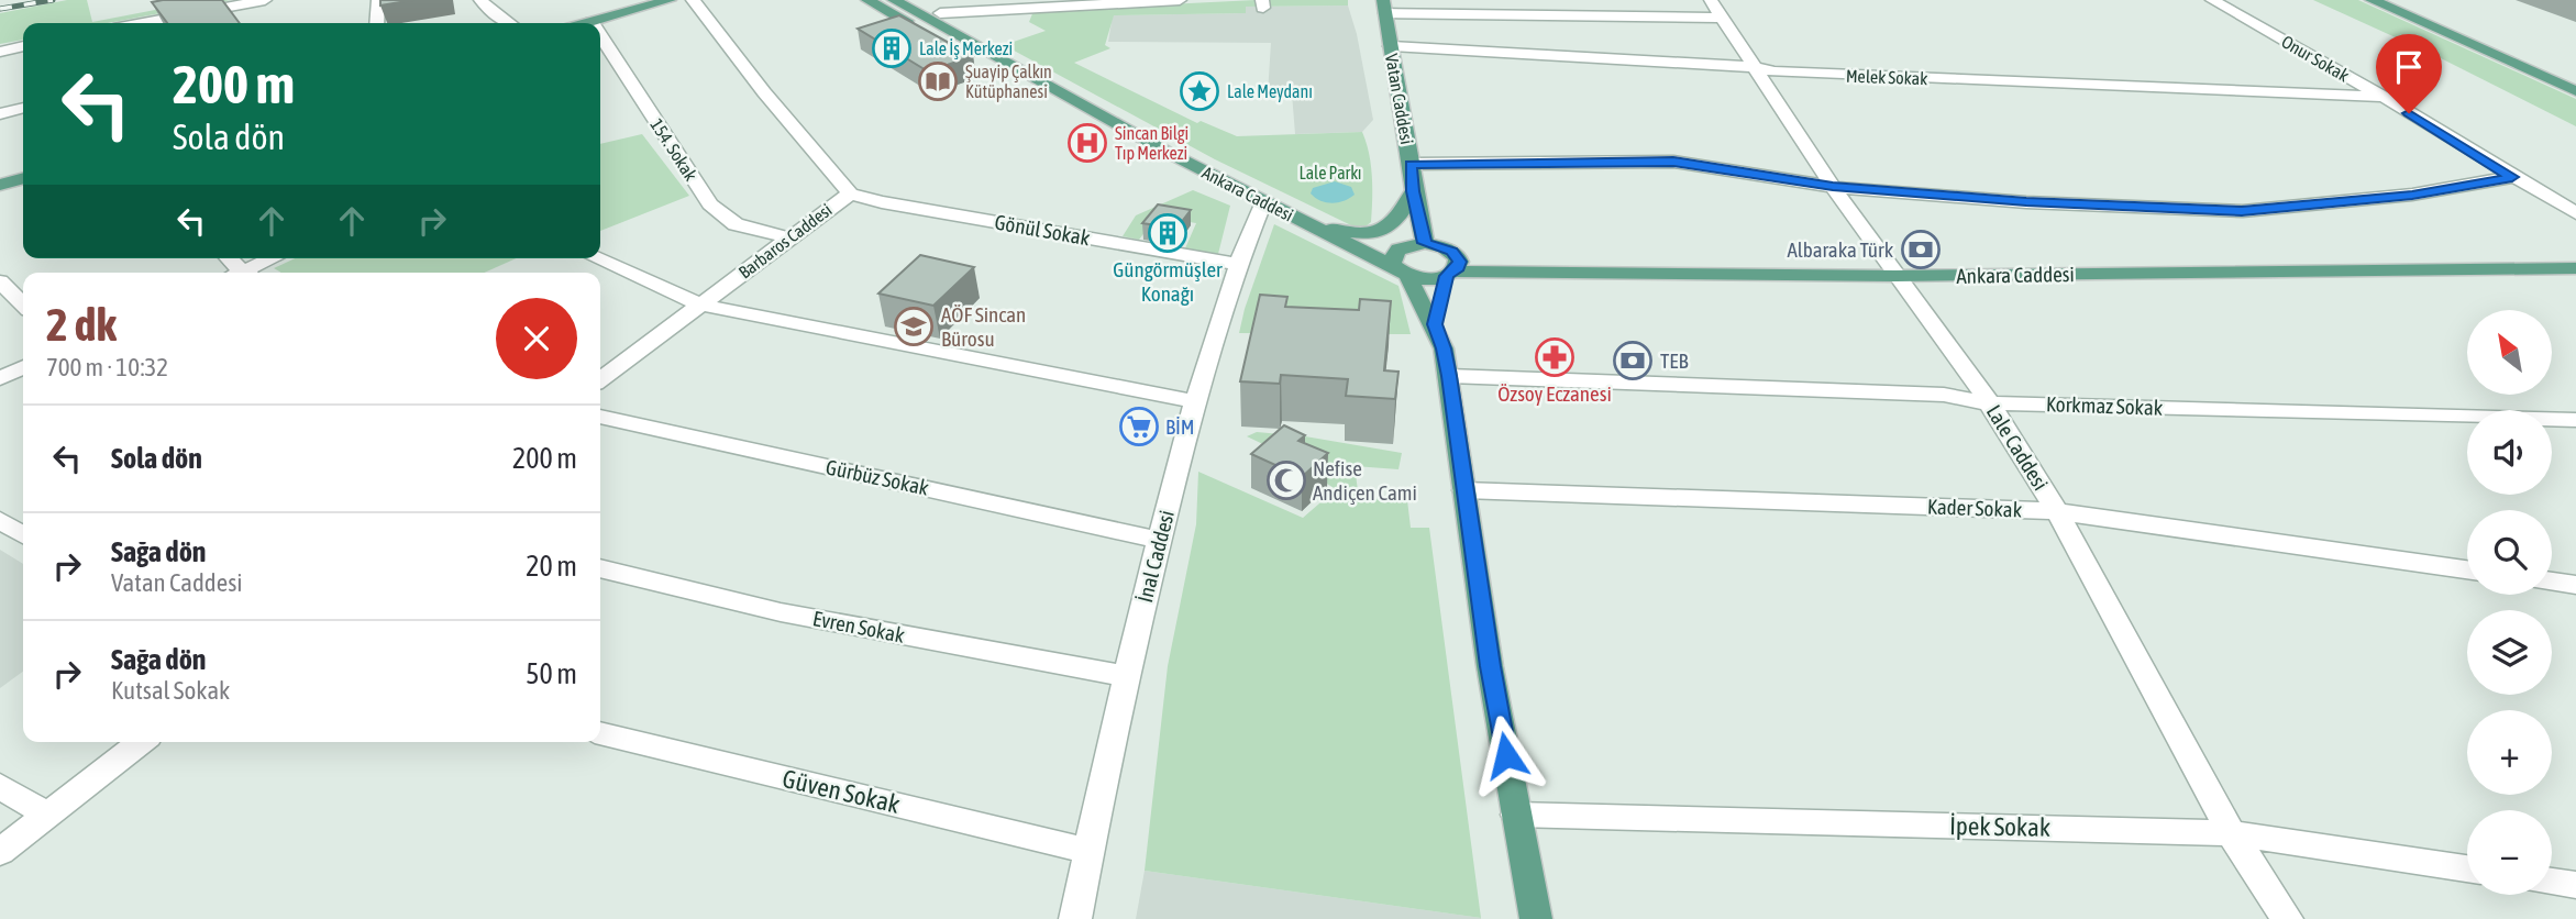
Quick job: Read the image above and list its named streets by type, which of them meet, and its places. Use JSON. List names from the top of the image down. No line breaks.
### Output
{"streets":{"main road":["Vatan Caddesi","Ankara Caddesi"],"street":["Onur Sokak","Melek Sokak","154. Sokak","Gönül Sokak","Barbaros Caddesi","Korkmaz Sokak","Lale Caddesi","Gürbüz Sokak","Kader Sokak","İnal Caddesi","Evren Sokak","Güven Sokak","İpek Sokak"]},"crossings":[["Onur Sokak","Melek Sokak"],["Melek Sokak","Vatan Caddesi"],["Melek Sokak","Lale Caddesi"],["154. Sokak","Barbaros Caddesi"],["Ankara Caddesi","Lale Caddesi"],["Ankara Caddesi","İnal Caddesi"],["Gönül Sokak","Barbaros Caddesi"],["Gönül Sokak","İnal Caddesi"],["Korkmaz Sokak","Lale Caddesi"],["Lale Caddesi","Kader Sokak"],["Lale Caddesi","İpek Sokak"],["Gürbüz Sokak","İnal Caddesi"],["İnal Caddesi","Evren Sokak"],["İnal Caddesi","Güven Sokak"]],"parks":["Lale Parkı"],"places":{"building":["Lale İş Merkezi","Güngörmüşler Konağı"],"library":["Şuayip Çalkın Kütüphanesi"],"place":["Lale Meydanı"],"hospital":["Sincan Bilgi Tıp Merkezi"],"bank":["Albaraka Türk","TEB"],"school or university":["AÖF Sincan Bürosu"],"pharmacy":["Özsoy Eczanesi"],"supermarket":["BİM"],"mosque":["Nefise Andiçen Cami"]},"north":"top left","page":{"turn":["200 m","Sola dön"],"heading":["2 dk","700 m · 10:32"],"map_buttons":["+","−"],"list":[{"name":"Sola dön","value":"200 m"},{"name":"Sağa dön","note":"Vatan Caddesi","value":"20 m"},{"name":"Sağa dön","note":"Kutsal Sokak","value":"50 m"}]}}
